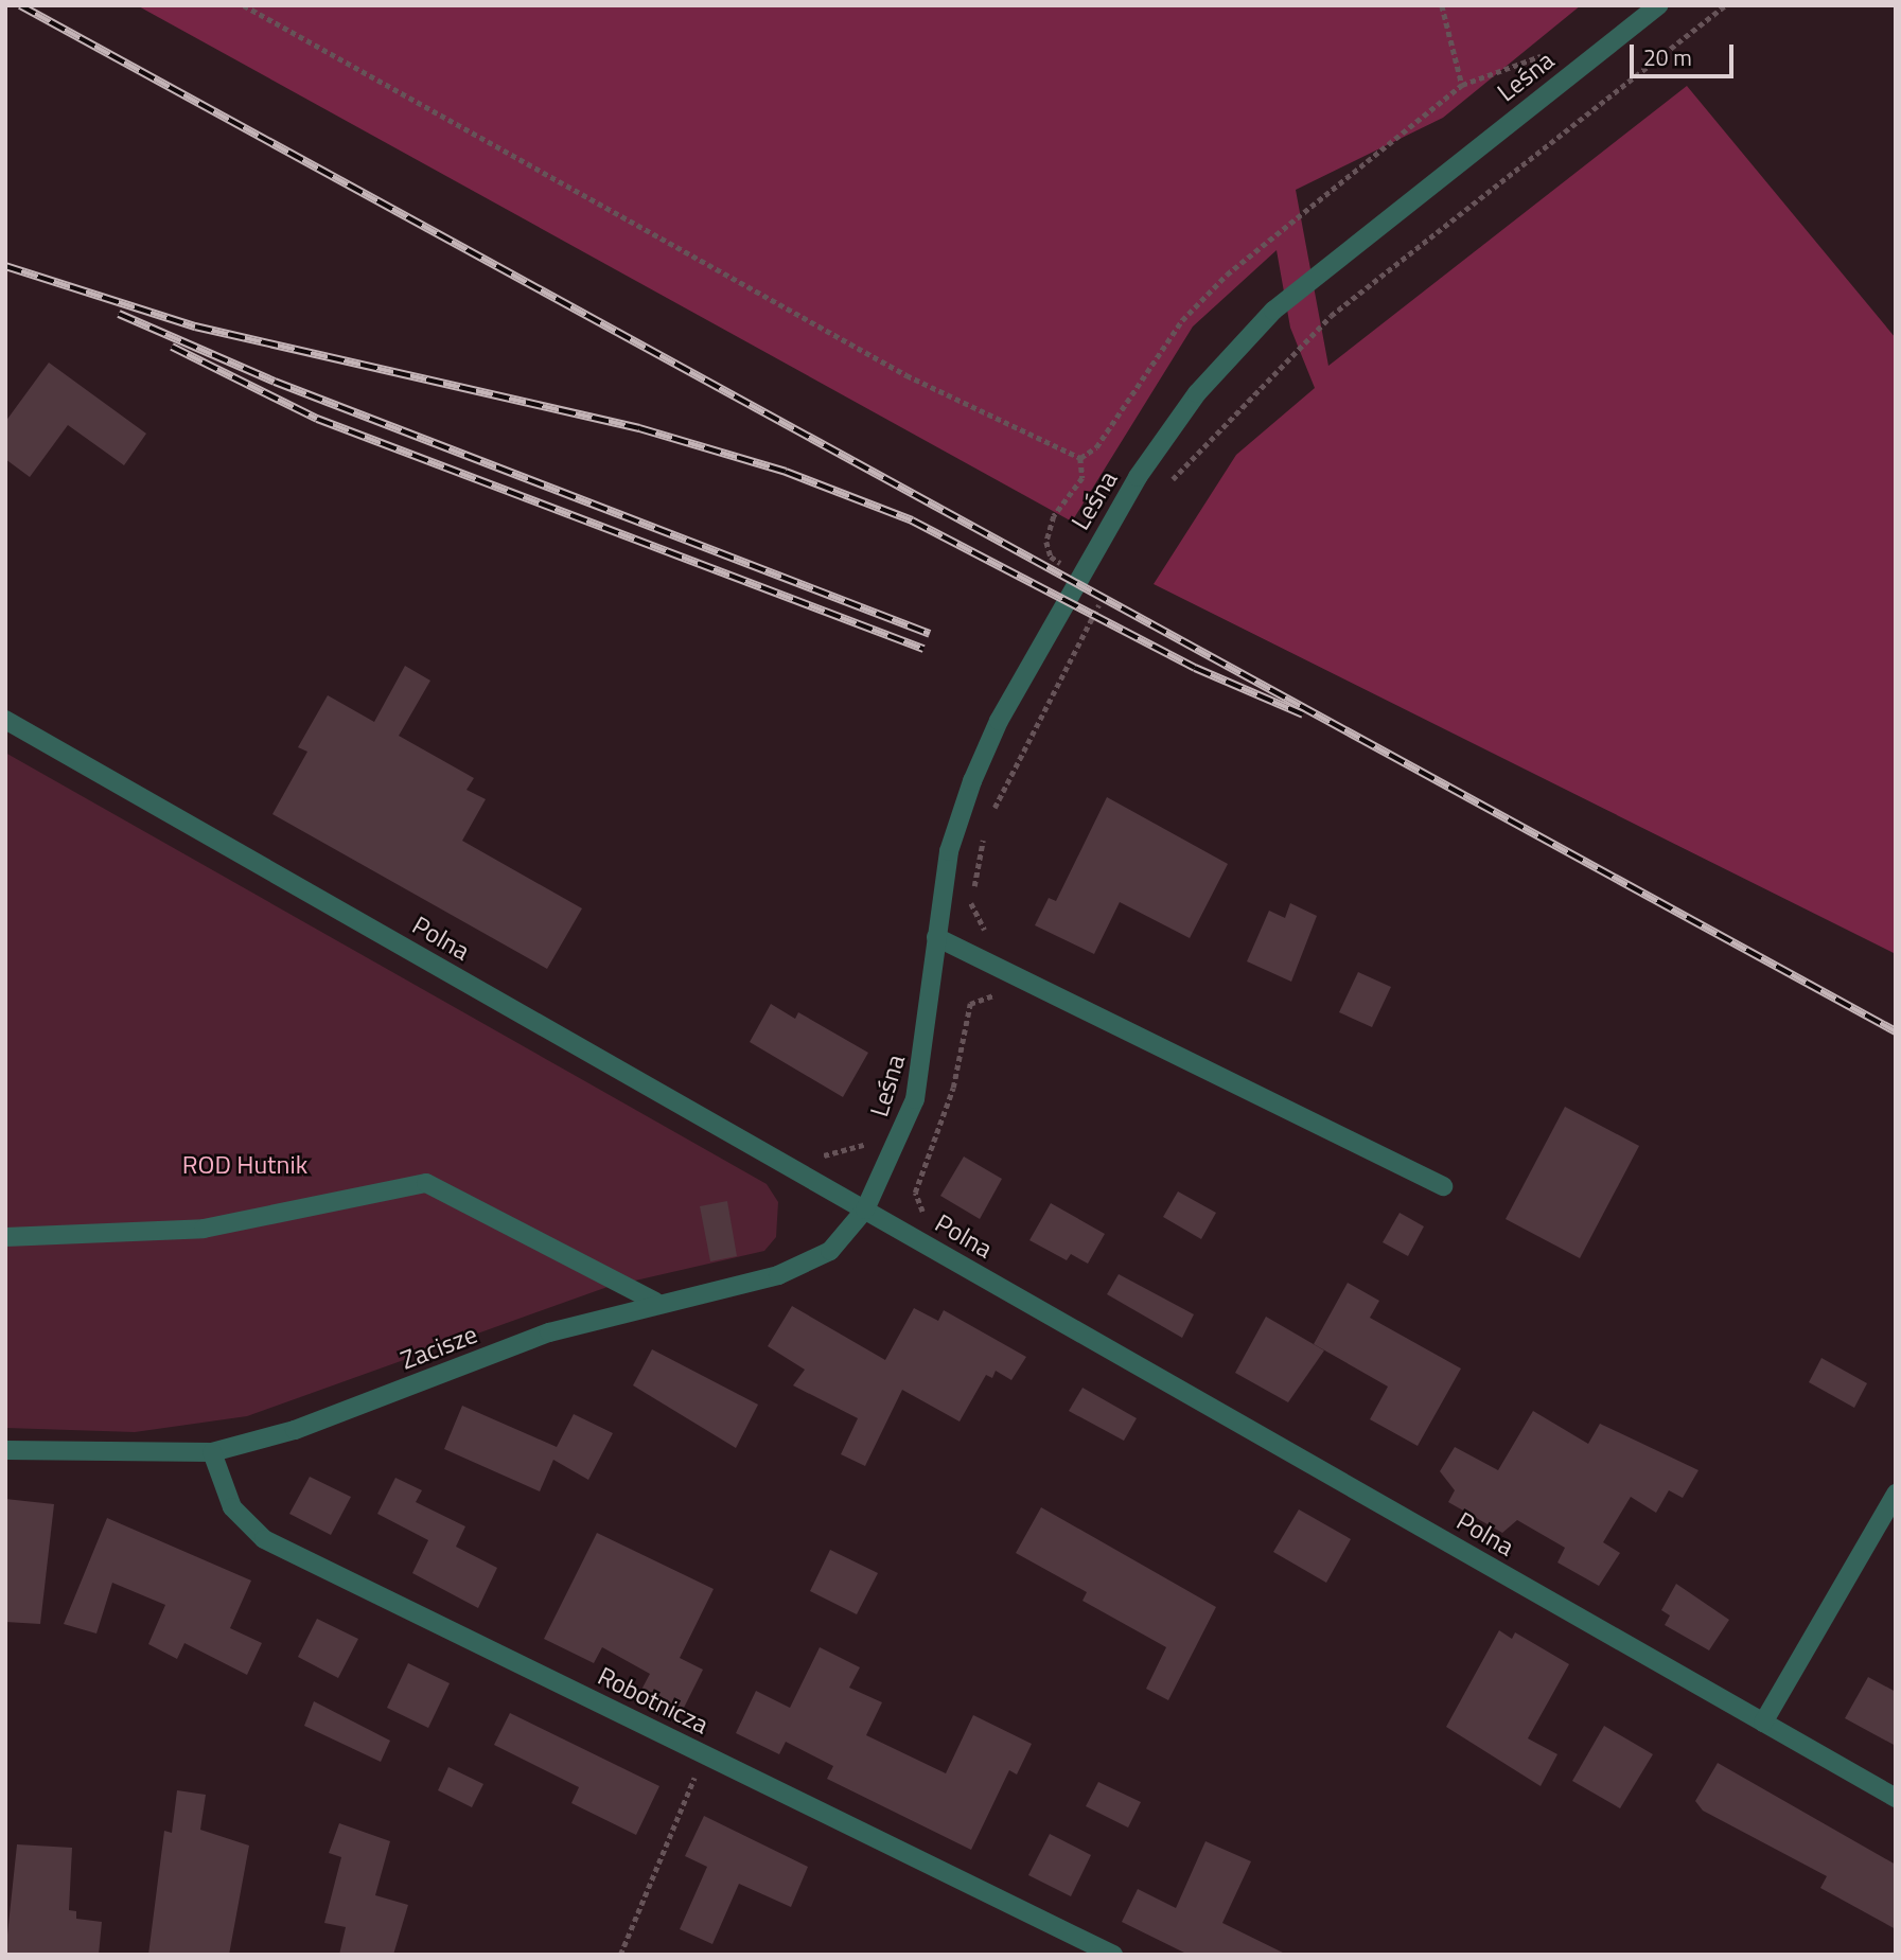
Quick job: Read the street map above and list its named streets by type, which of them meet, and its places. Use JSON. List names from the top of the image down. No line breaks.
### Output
{"streets":{"street":["Leśna","Polna","Zacisze","Robotnicza"]},"crossings":[["Leśna","Polna"],["Leśna","Zacisze"],["Polna","Zacisze"],["Zacisze","Robotnicza"]],"parks":["ROD Hutnik"],"scale_bar":"20 m"}
